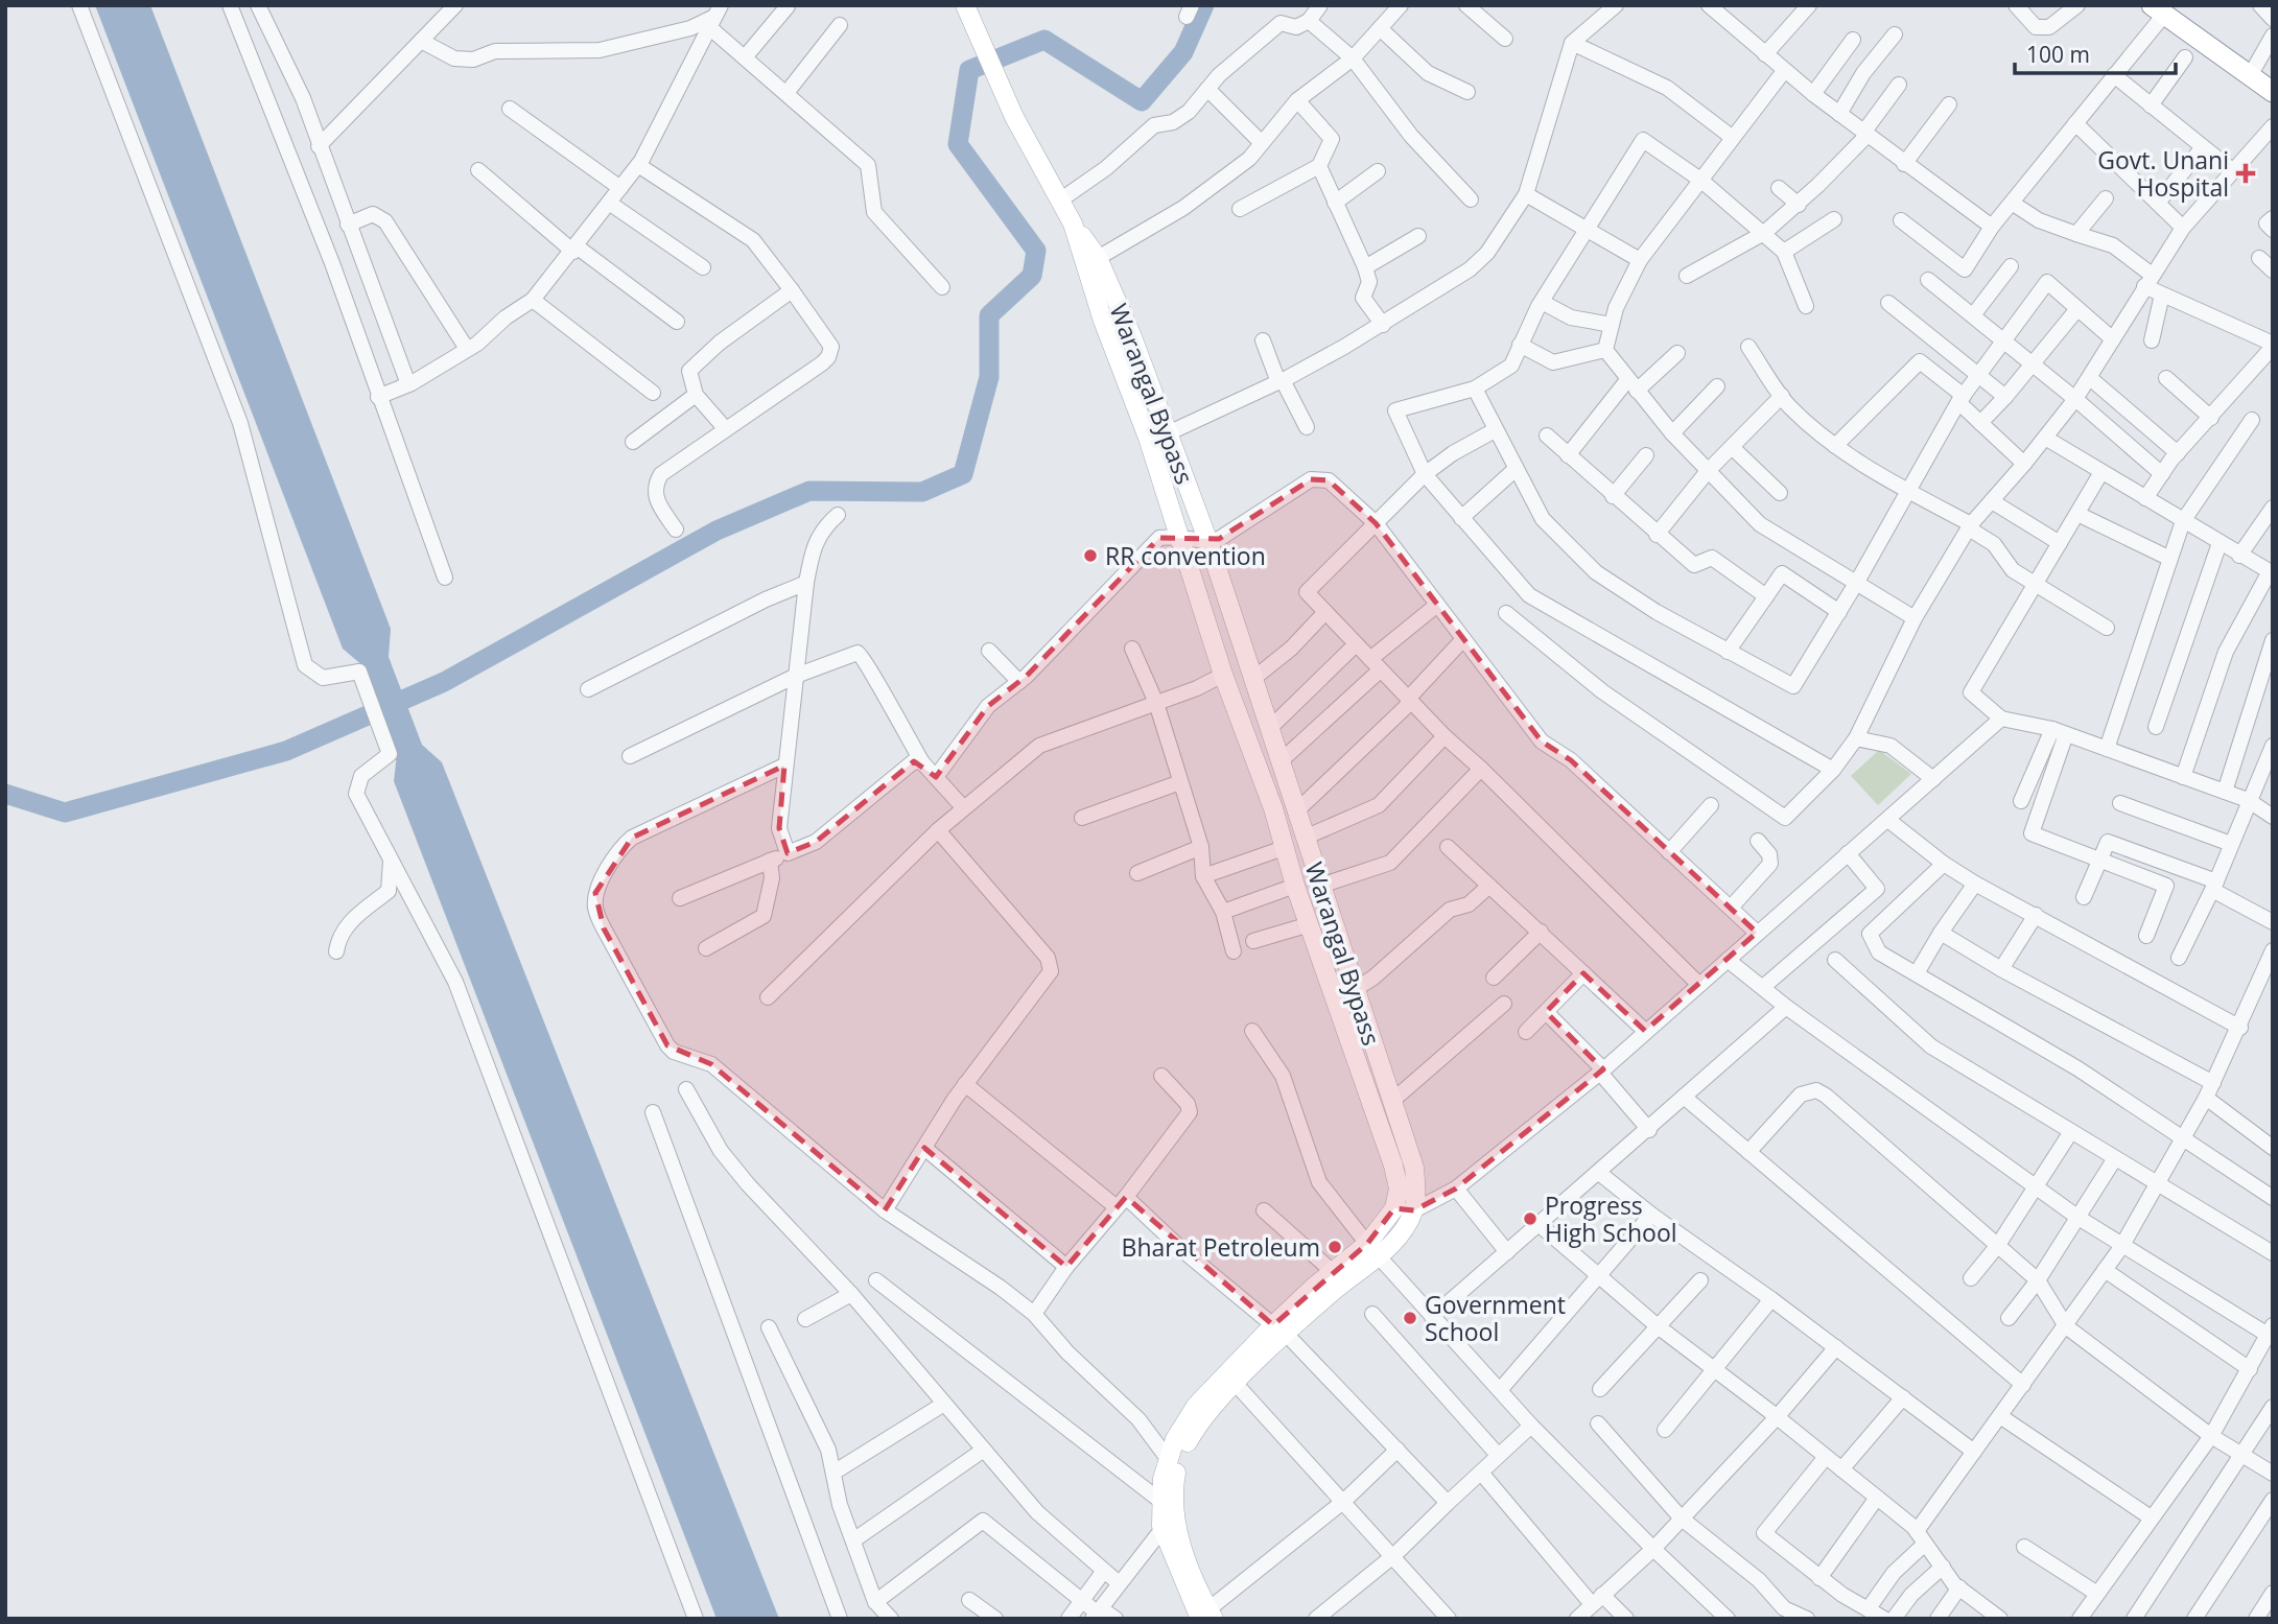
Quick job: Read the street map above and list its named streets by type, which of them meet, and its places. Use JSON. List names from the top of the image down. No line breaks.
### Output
{"streets":{"main road":["Warangal Bypass"]},"places":{"health":["Govt. Unani Hospital"],"other":["RR convention","Progress High School","Bharat Petroleum","Government School"]},"scale_bar":"100 m"}
